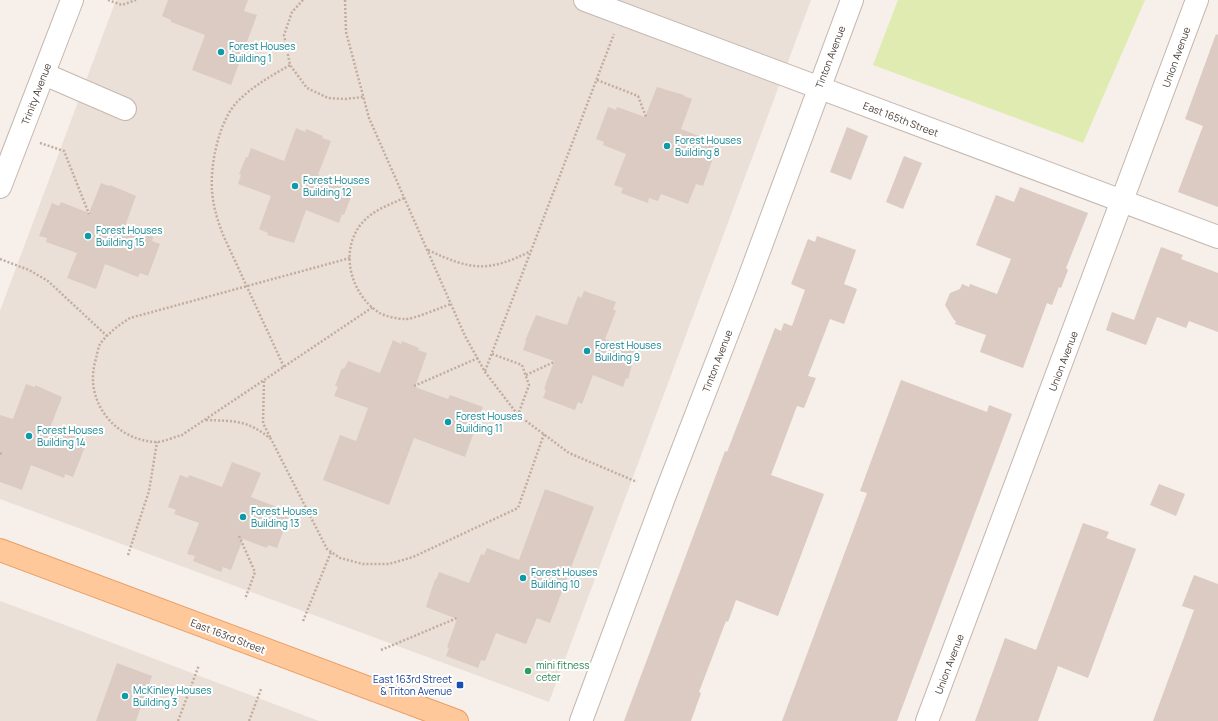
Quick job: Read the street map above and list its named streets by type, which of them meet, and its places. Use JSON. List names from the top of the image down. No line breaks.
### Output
{"streets":{"main road":["East 163rd Street"],"street":["Tinton Avenue","Union Avenue","Trinity Avenue","East 165th Street"]},"crossings":[["Tinton Avenue","East 165th Street"],["Union Avenue","East 165th Street"]],"places":{"other":["Forest Houses Building 1","Forest Houses Building 8","Forest Houses Building 12","Forest Houses Building 15","Forest Houses Building 9","Forest Houses Building 11","Forest Houses Building 14","Forest Houses Building 13","Forest Houses Building 10","mini fitness ceter","McKinley Houses Building 3"],"transit":["East 163rd Street & Triton Avenue"]}}
